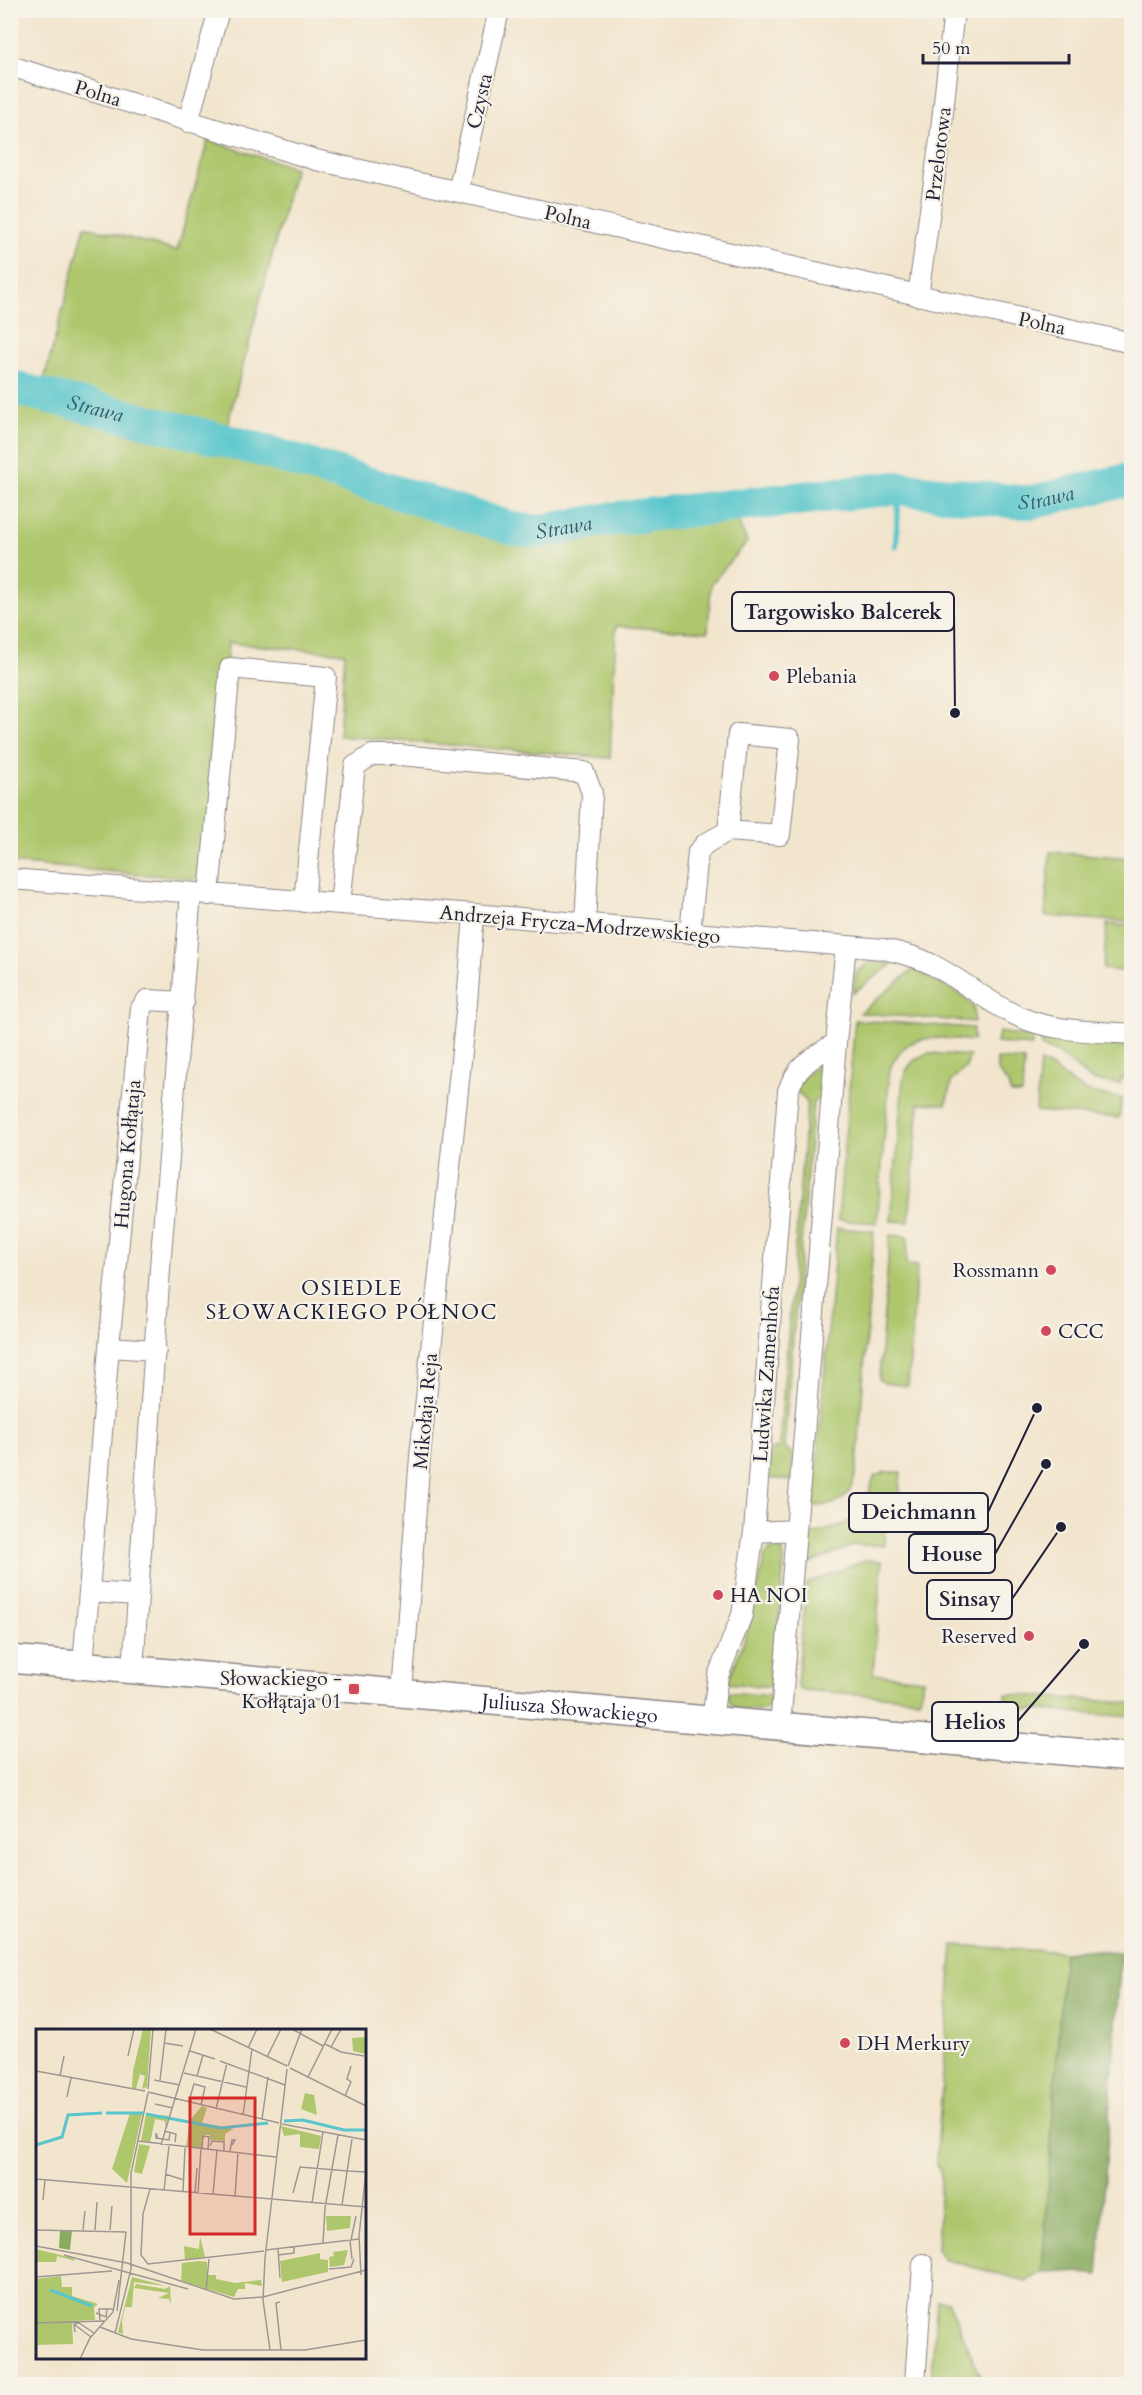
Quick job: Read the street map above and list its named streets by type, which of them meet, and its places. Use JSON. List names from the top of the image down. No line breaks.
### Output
{"streets":{"street":["Polna","Czysta","Przelotowa","Andrzeja Frycza-Modrzewskiego","Hugona Kołłątaja","Ludwika Zamenhofa","Mikołaja Reja","Juliusza Słowackiego"]},"crossings":[["Polna","Czysta"],["Polna","Przelotowa"],["Andrzeja Frycza-Modrzewskiego","Mikołaja Reja"],["Hugona Kołłątaja","Juliusza Słowackiego"],["Ludwika Zamenhofa","Juliusza Słowackiego"],["Mikołaja Reja","Juliusza Słowackiego"]],"districts":["OSIEDLE SŁOWACKIEGO PÓŁNOC"],"water":["Strawa"],"places":{"other":["Plebania","Targowisko Balcerek","Rossmann","CCC","Deichmann","House","Sinsay","HA NOI","Reserved","Helios","DH Merkury"],"transit":["Słowackiego - Kołłątaja 01"]},"scale_bar":"50 m"}
